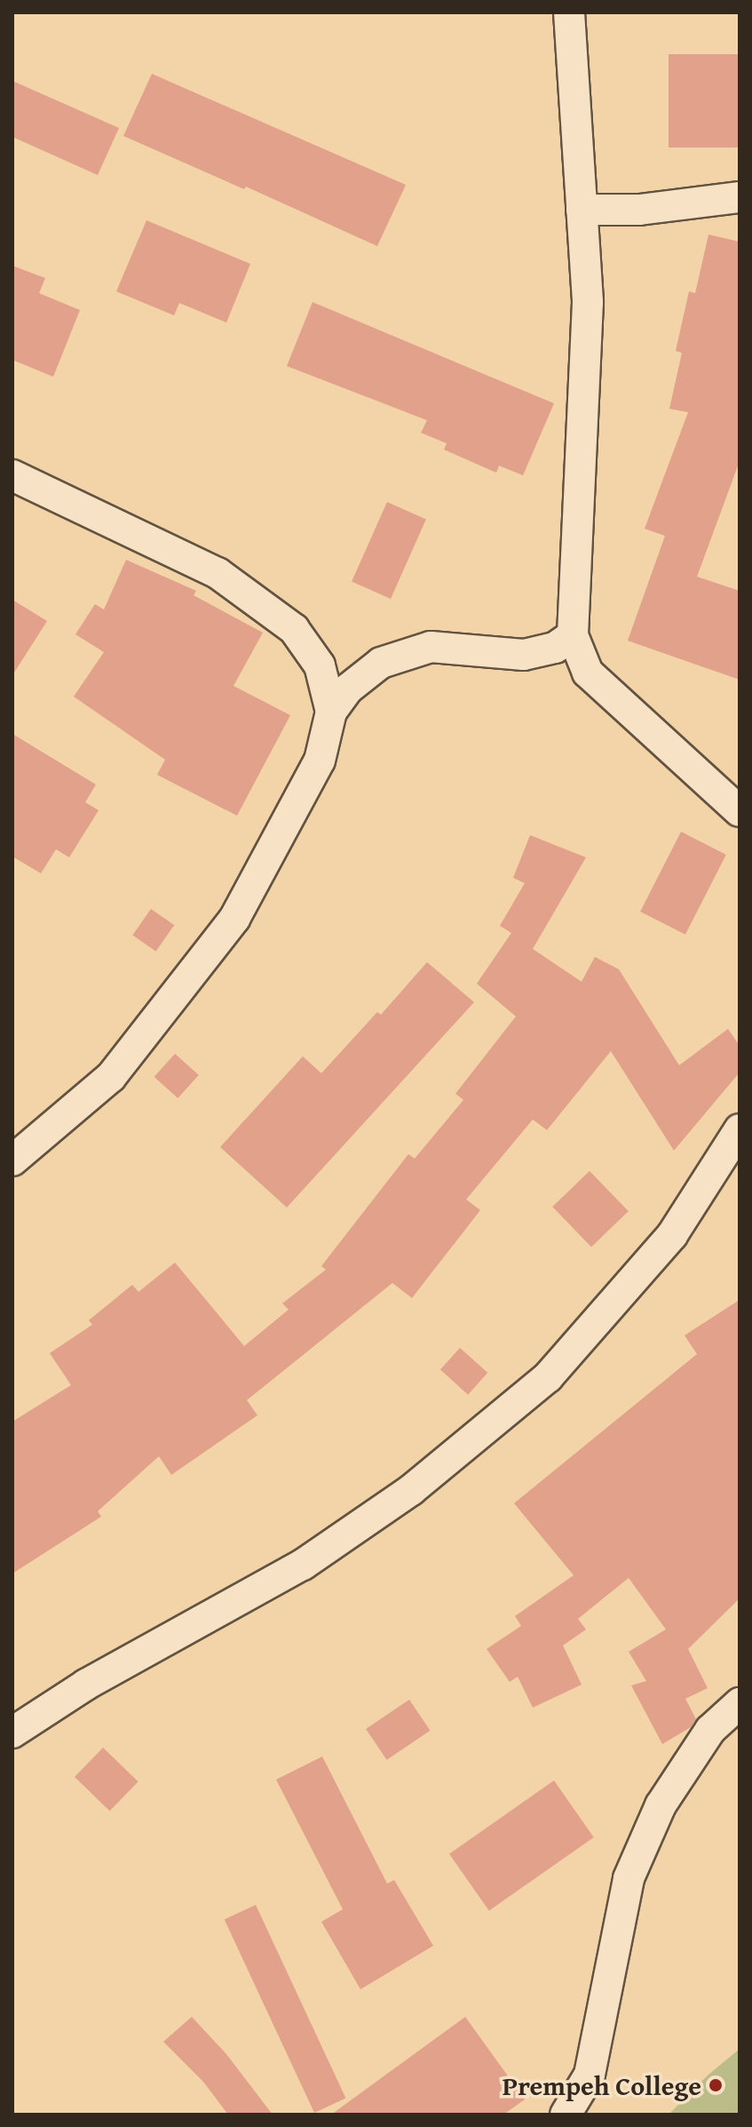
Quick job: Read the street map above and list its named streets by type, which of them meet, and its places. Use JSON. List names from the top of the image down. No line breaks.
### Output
{"places":["Prempeh College"]}
